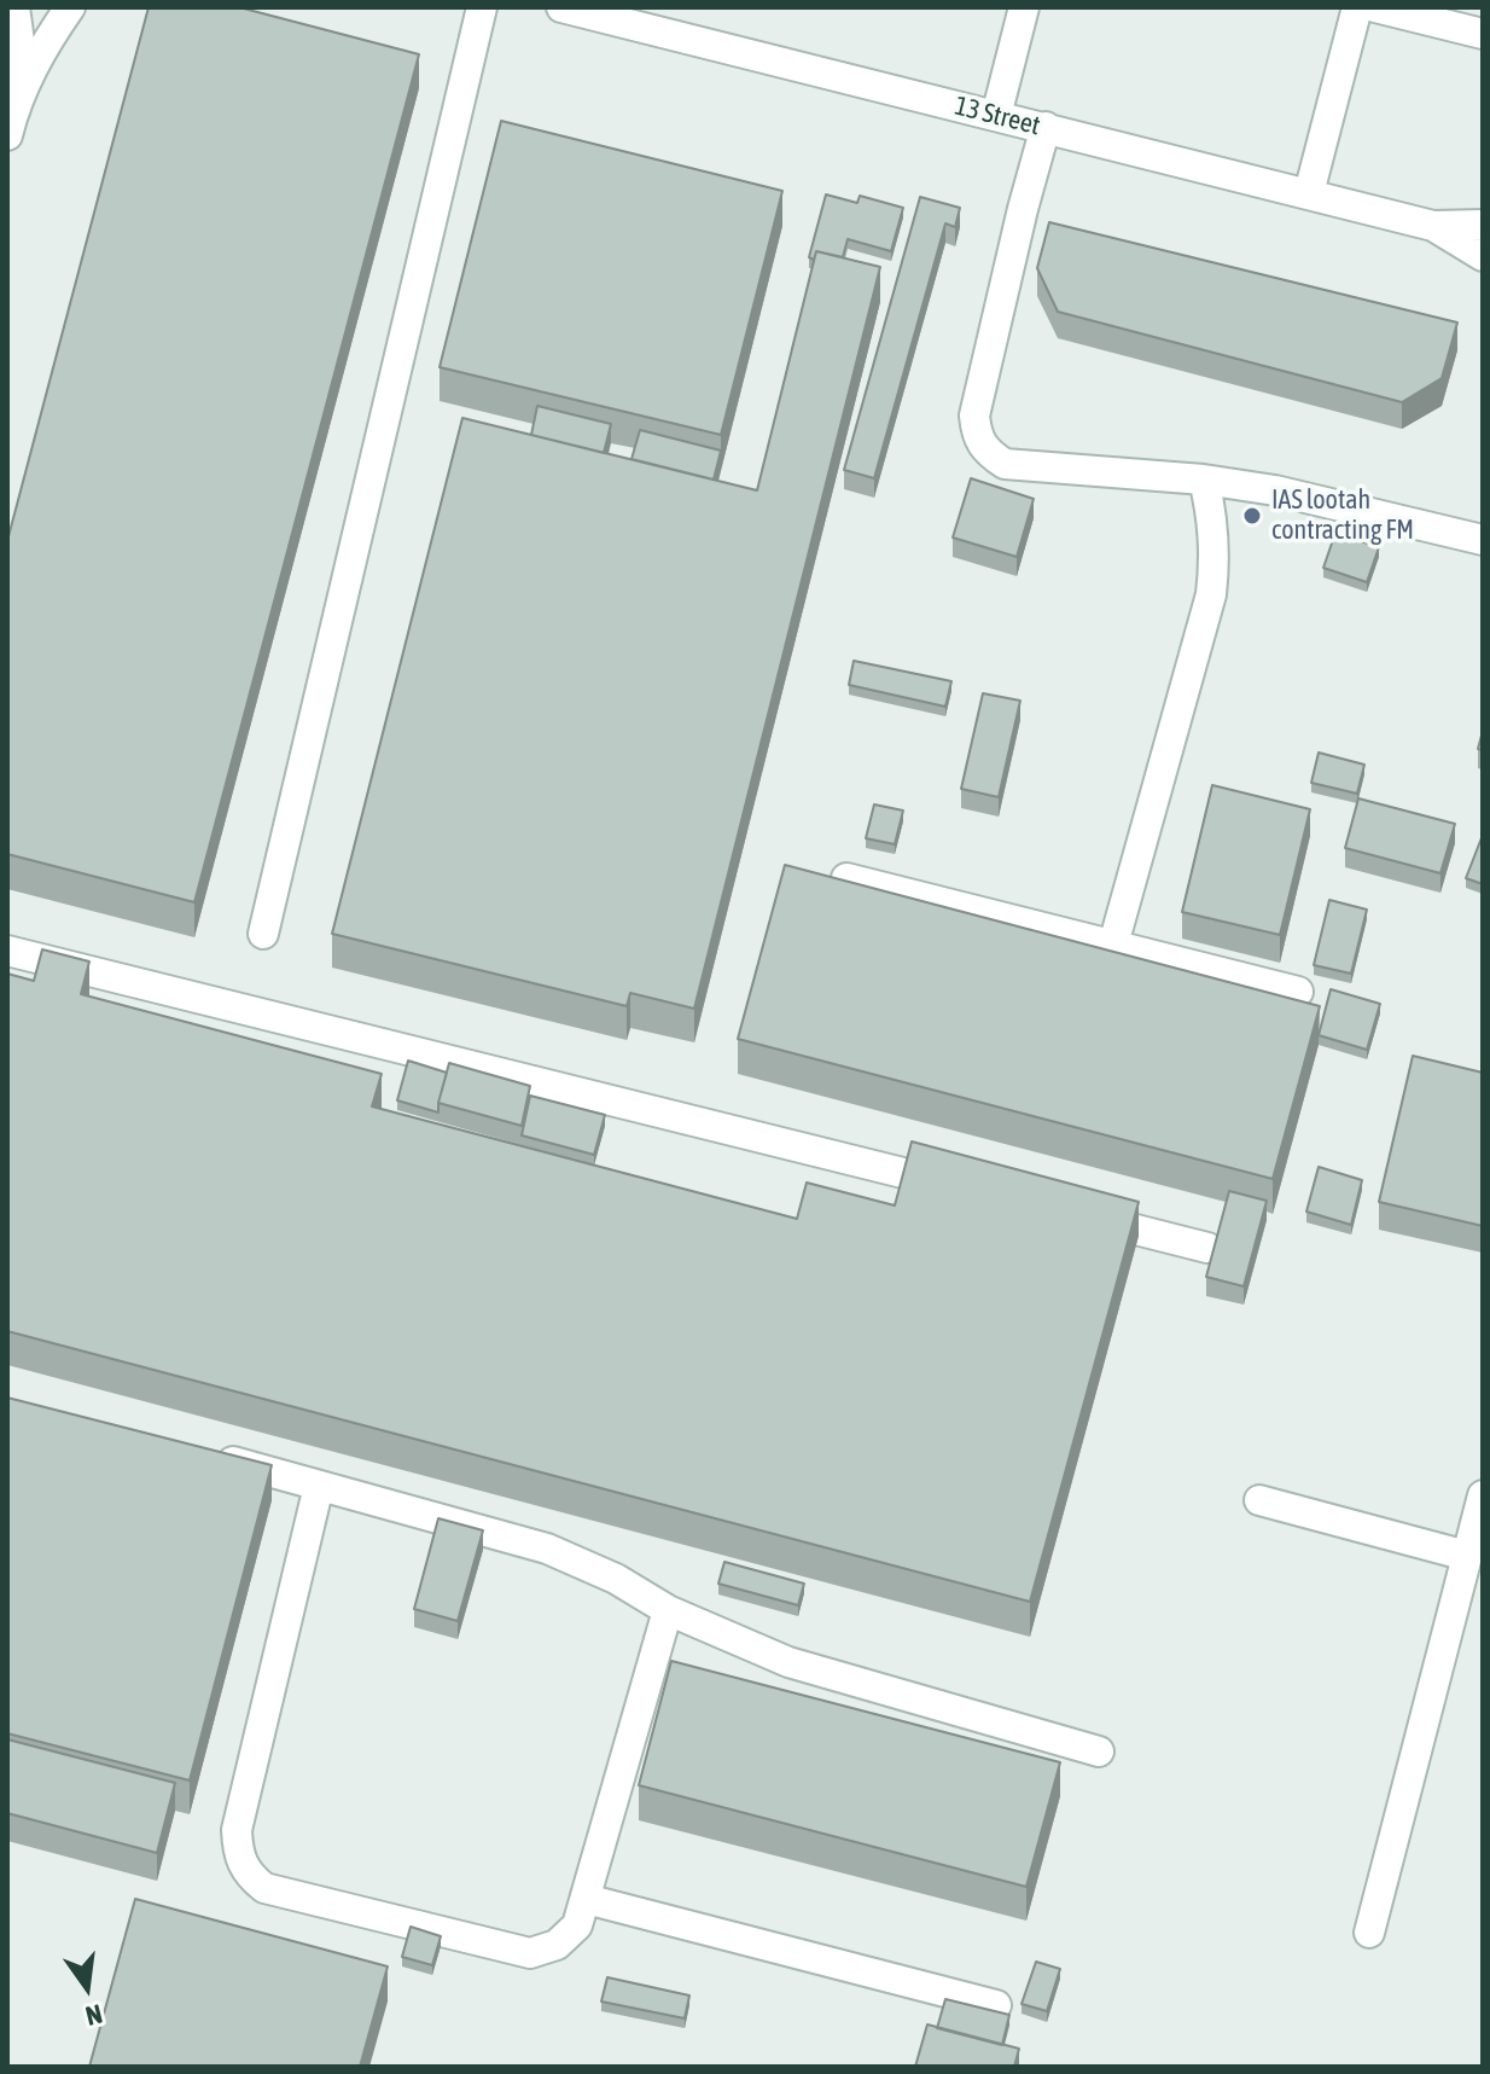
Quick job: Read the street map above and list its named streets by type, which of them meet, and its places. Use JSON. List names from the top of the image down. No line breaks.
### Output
{"streets":{"street":["13 Street"]},"places":["IAS lootah contracting FM"],"north":"bottom"}
